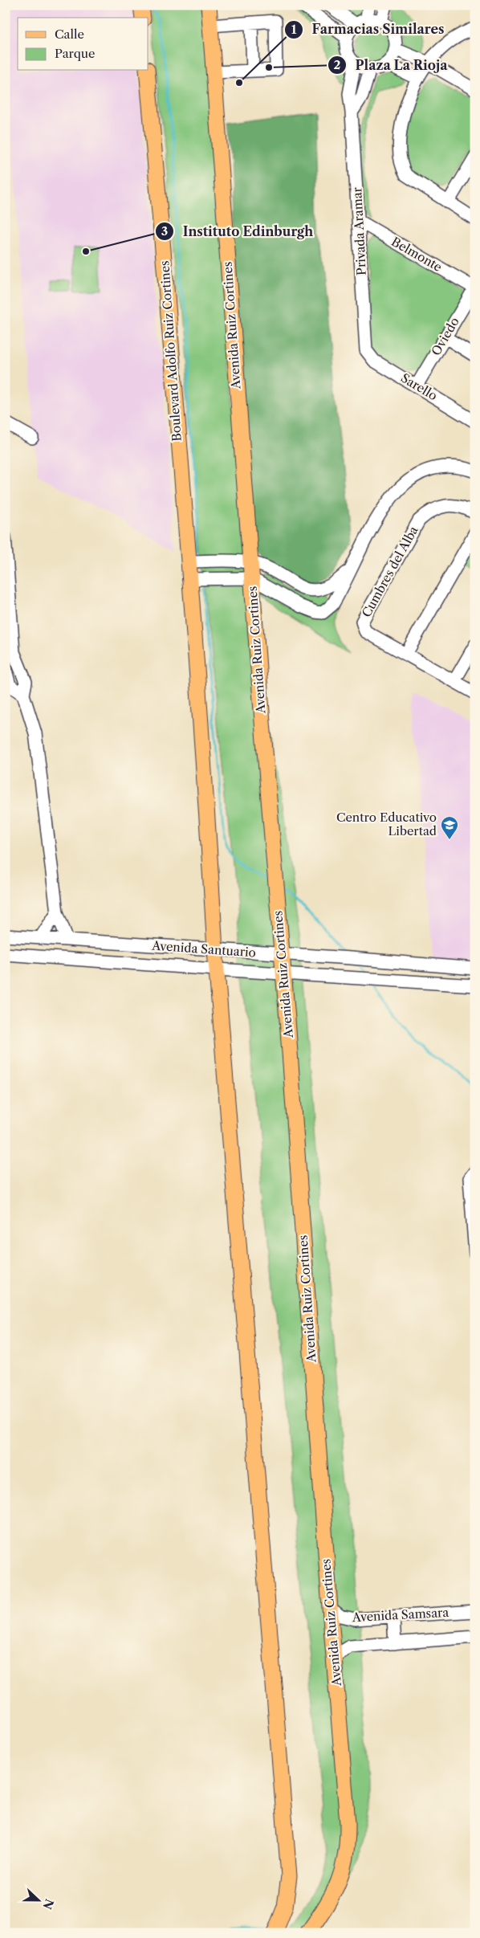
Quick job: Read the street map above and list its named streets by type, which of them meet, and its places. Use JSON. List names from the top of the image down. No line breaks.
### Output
{"streets":{"main road":["Avenida Ruiz Cortines","Boulevard Adolfo Ruiz Cortines"],"street":["Privada Aramar","Belmonte","Oviedo","Sarello","Cumbres del Alba","Avenida Santuario","Avenida Samsara"]},"crossings":[["Privada Aramar","Belmonte"],["Privada Aramar","Sarello"],["Belmonte","Oviedo"],["Avenida Ruiz Cortines","Avenida Santuario"],["Avenida Ruiz Cortines","Avenida Samsara"],["Oviedo","Sarello"]],"places":{"other":["Plaza La Rioja","Farmacias Similares","Instituto Edinburgh"],"school or university":["Centro Educativo Libertad"]},"legend":["Calle","Parque"],"north":"right"}
